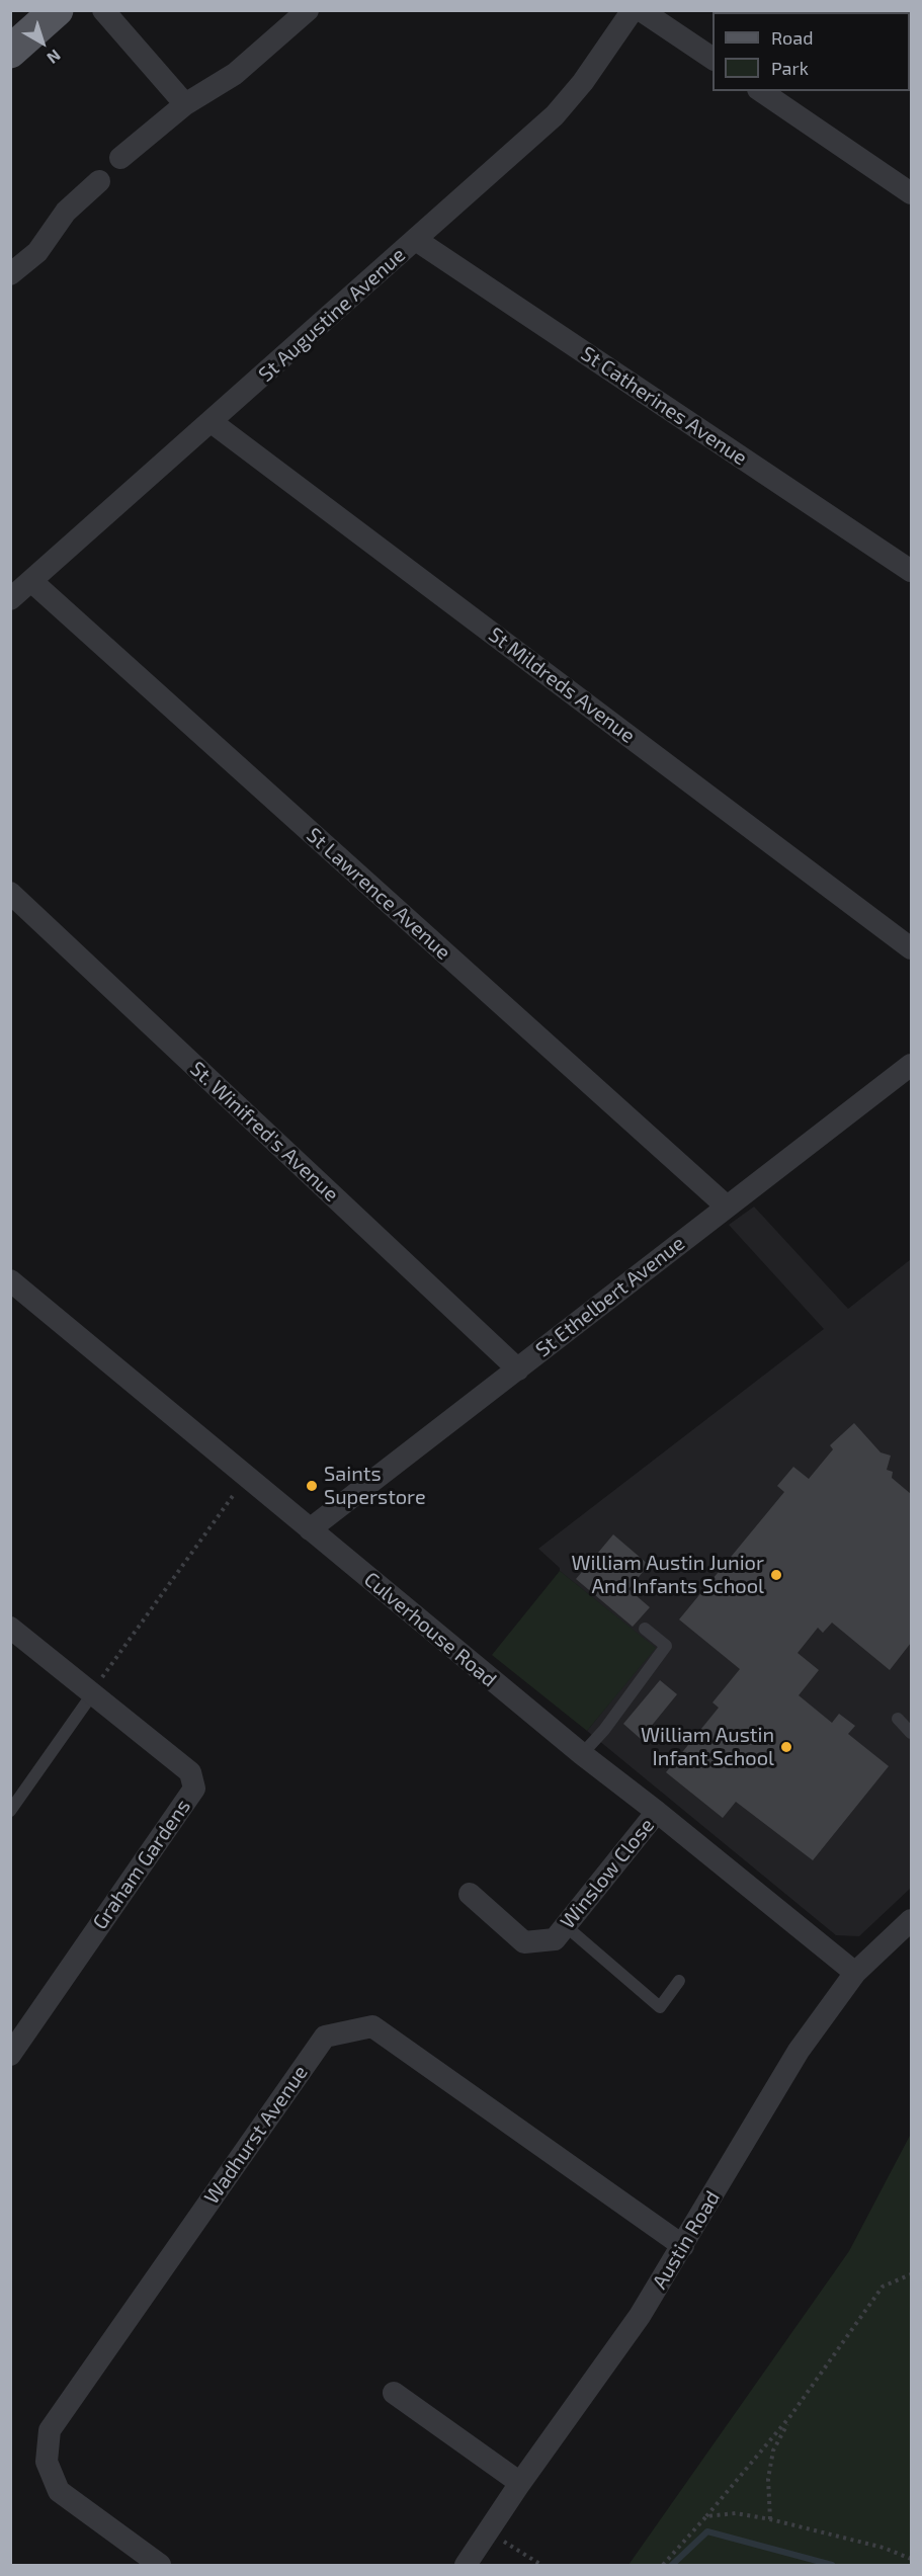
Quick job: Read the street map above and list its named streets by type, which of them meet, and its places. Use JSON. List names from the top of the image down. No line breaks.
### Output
{"streets":{"street":["St Augustine Avenue","St Catherines Avenue","St Mildreds Avenue","St Lawrence Avenue","St. Winifred's Avenue","St Ethelbert Avenue","Culverhouse Road","Graham Gardens","Winslow Close","Wadhurst Avenue","Austin Road"]},"crossings":[["St Augustine Avenue","St Catherines Avenue"],["St Augustine Avenue","St Mildreds Avenue"],["St Augustine Avenue","St Lawrence Avenue"],["St Lawrence Avenue","St Ethelbert Avenue"],["St. Winifred's Avenue","St Ethelbert Avenue"],["St Ethelbert Avenue","Culverhouse Road"],["Culverhouse Road","Winslow Close"],["Culverhouse Road","Austin Road"],["Wadhurst Avenue","Austin Road"]],"places":["Saints Superstore","William Austin Junior And Infants School","William Austin Infant School"],"legend":["Road","Park"],"north":"bottom right"}
